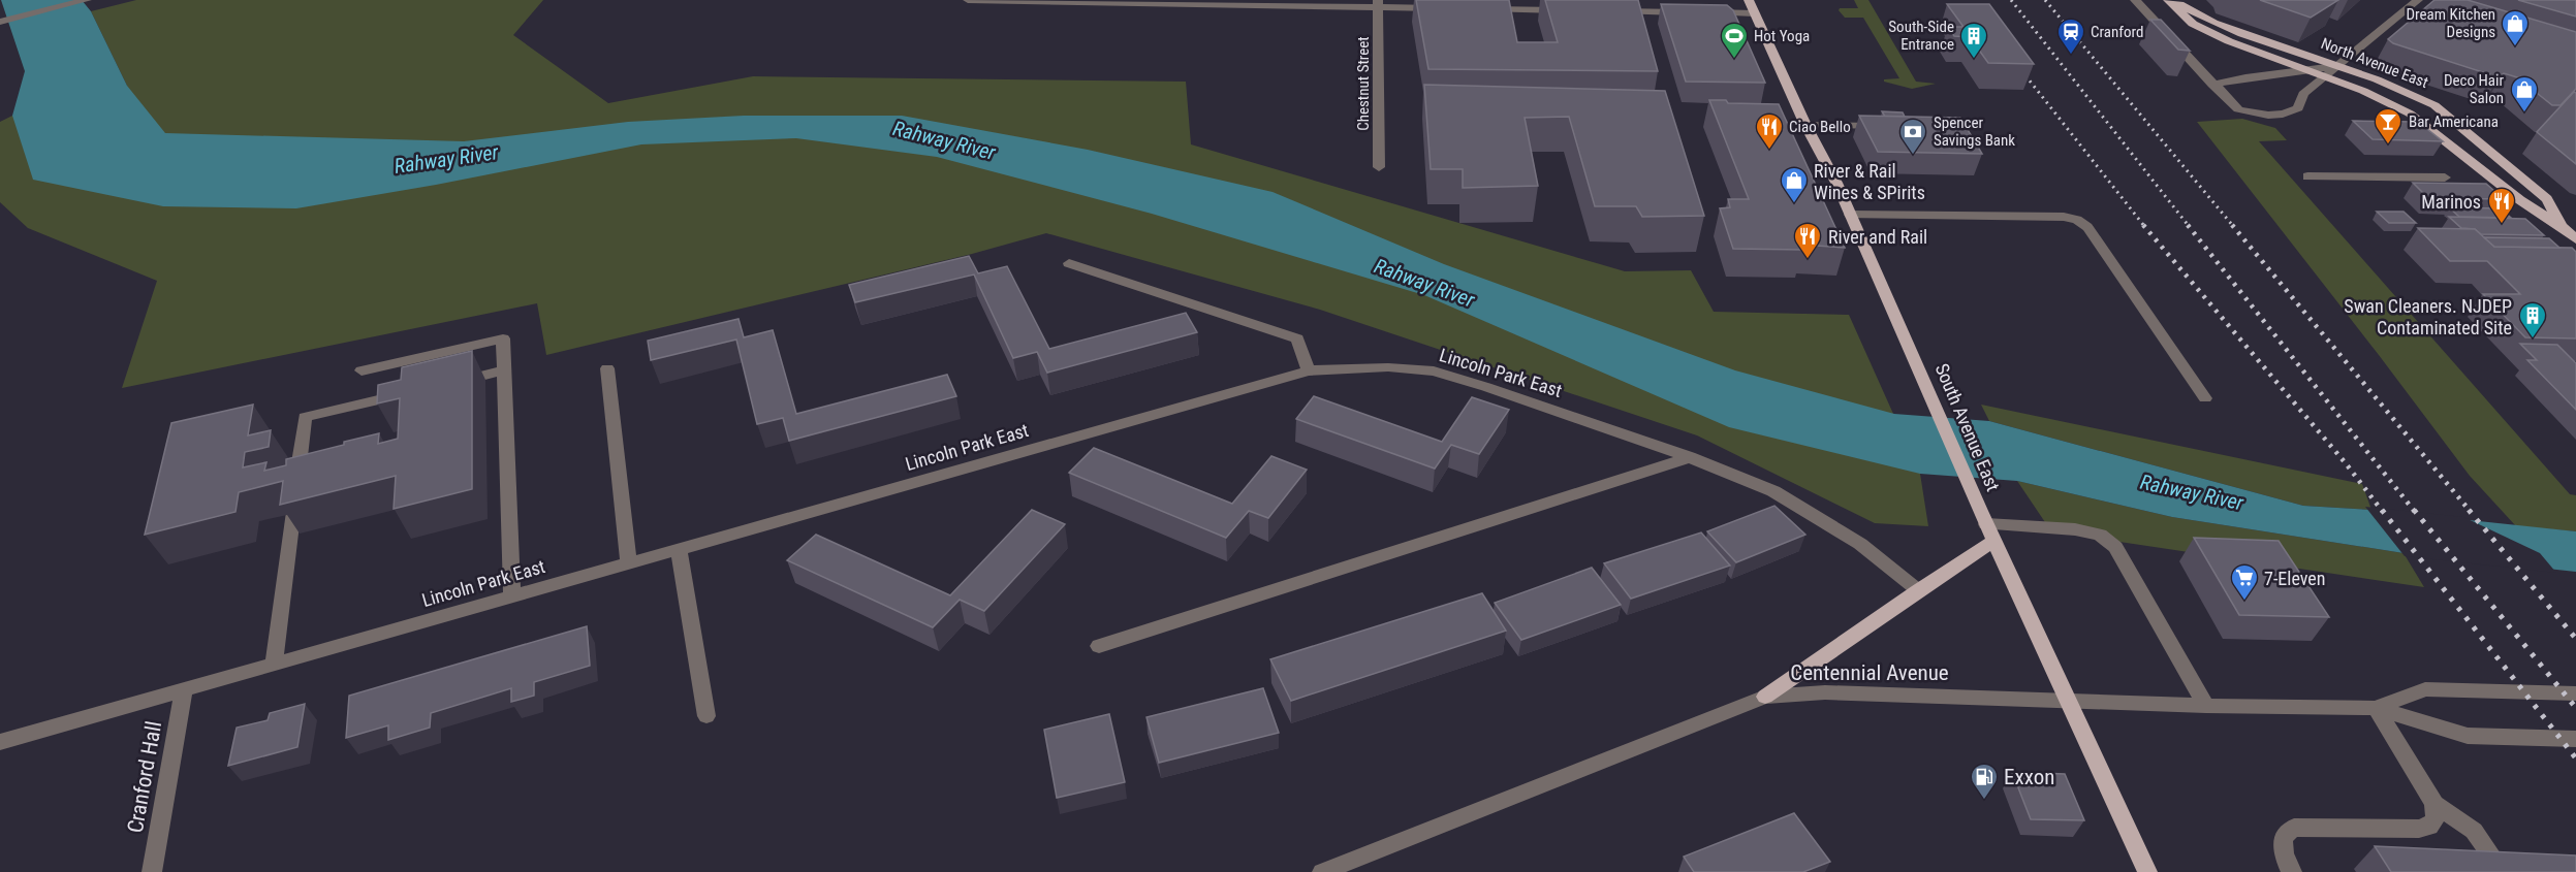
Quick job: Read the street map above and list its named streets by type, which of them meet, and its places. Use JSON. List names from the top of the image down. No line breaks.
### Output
{"streets":{"main road":["North Avenue East","South Avenue East"],"street":["Chestnut Street","Lincoln Park East","Centennial Avenue","Cranford Hall"]},"crossings":[["Lincoln Park East","Cranford Hall"],["South Avenue East","Centennial Avenue"]],"water":["Rahway River"],"places":{"shop":["Dream Kitchen Designs","Deco Hair Salon","River & Rail Wines & SPirits"],"station":["Cranford"],"sports":["Hot Yoga"],"building":["South-Side Entrance","Swan Cleaners. NJDEP Contaminated Site"],"bar":["Bar Americana"],"restaurant":["Ciao Bello","Marinos","River and Rail"],"bank":["Spencer Savings Bank"],"supermarket":["7-Eleven"],"fuel station":["Exxon"]}}
